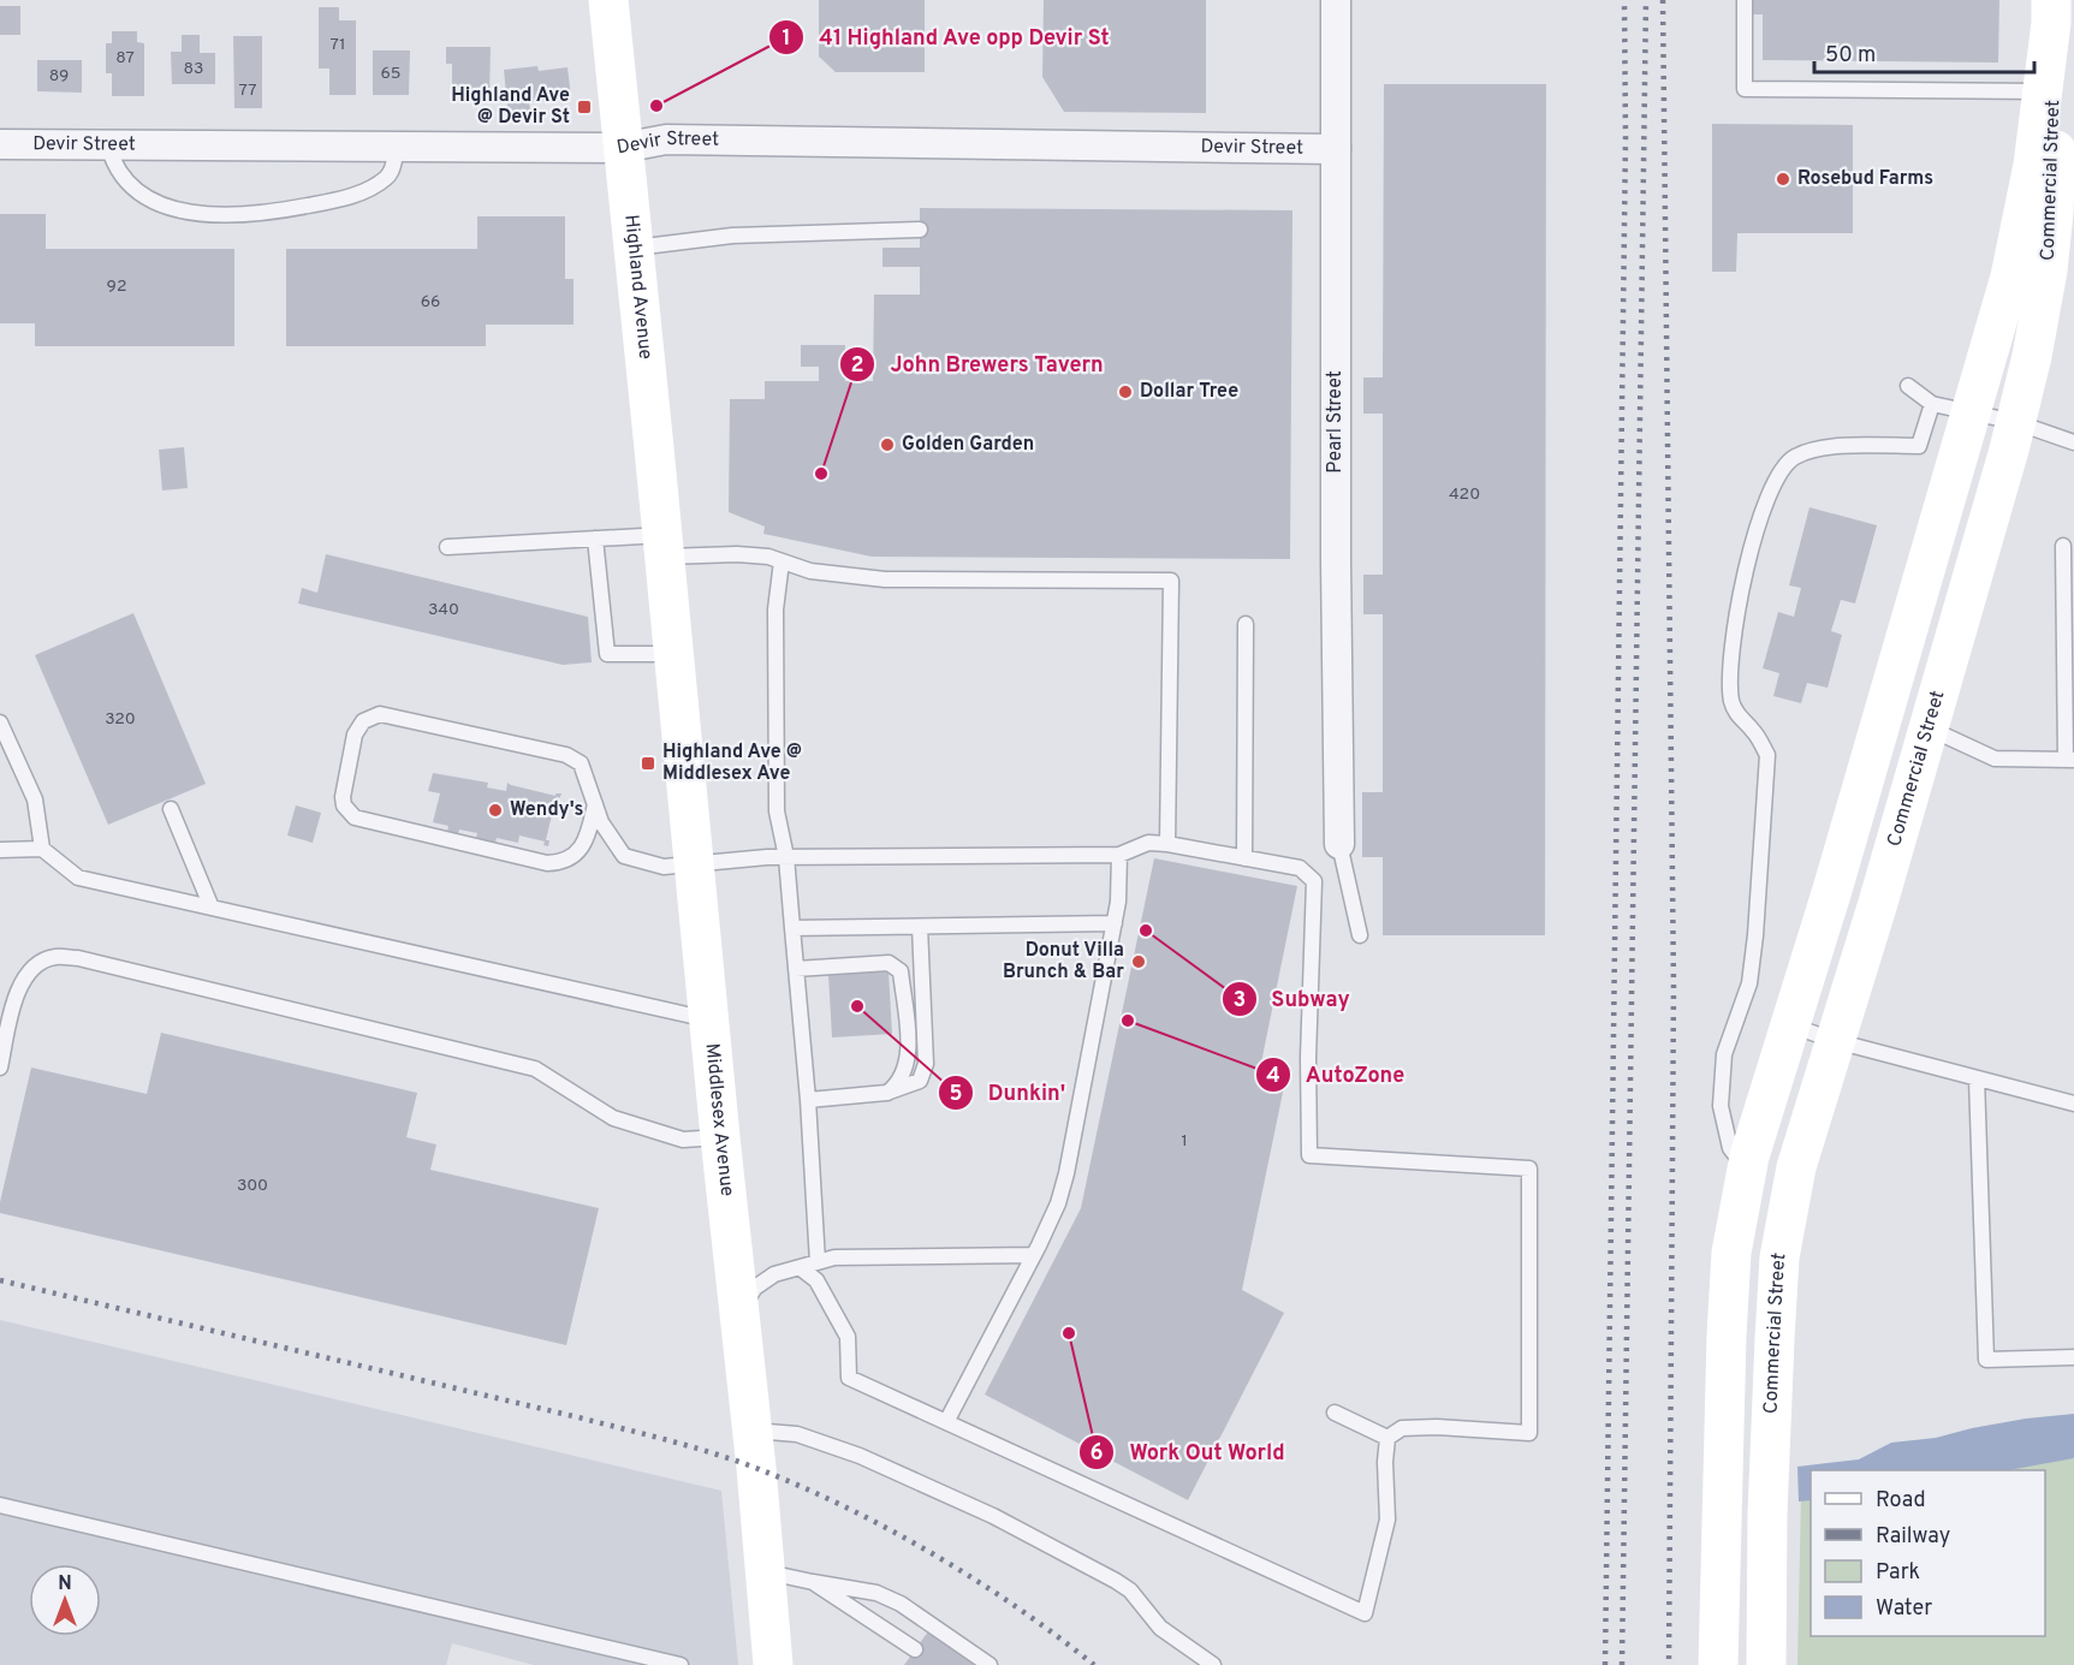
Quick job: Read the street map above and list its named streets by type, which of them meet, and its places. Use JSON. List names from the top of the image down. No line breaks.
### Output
{"streets":{"main road":["Commercial Street","Highland Avenue","Middlesex Avenue"],"street":["Devir Street","Pearl Street"]},"crossings":[["Devir Street","Highland Avenue"],["Devir Street","Pearl Street"],["Highland Avenue","Middlesex Avenue"]],"places":{"other":["41 Highland Ave opp Devir St","Rosebud Farms","Dollar Tree","Golden Garden","John Brewers Tavern","Wendy's","Subway","Donut Villa Brunch & Bar","Dunkin'","AutoZone","Work Out World"],"transit":["Highland Ave @ Devir St","Highland Ave @ Middlesex Ave"]},"house_numbers":["71","87","83","65","89","77","92","66","420","340","320","1","300"],"legend":["Road","Railway","Park","Water"],"scale_bar":"50 m","north":"top"}
